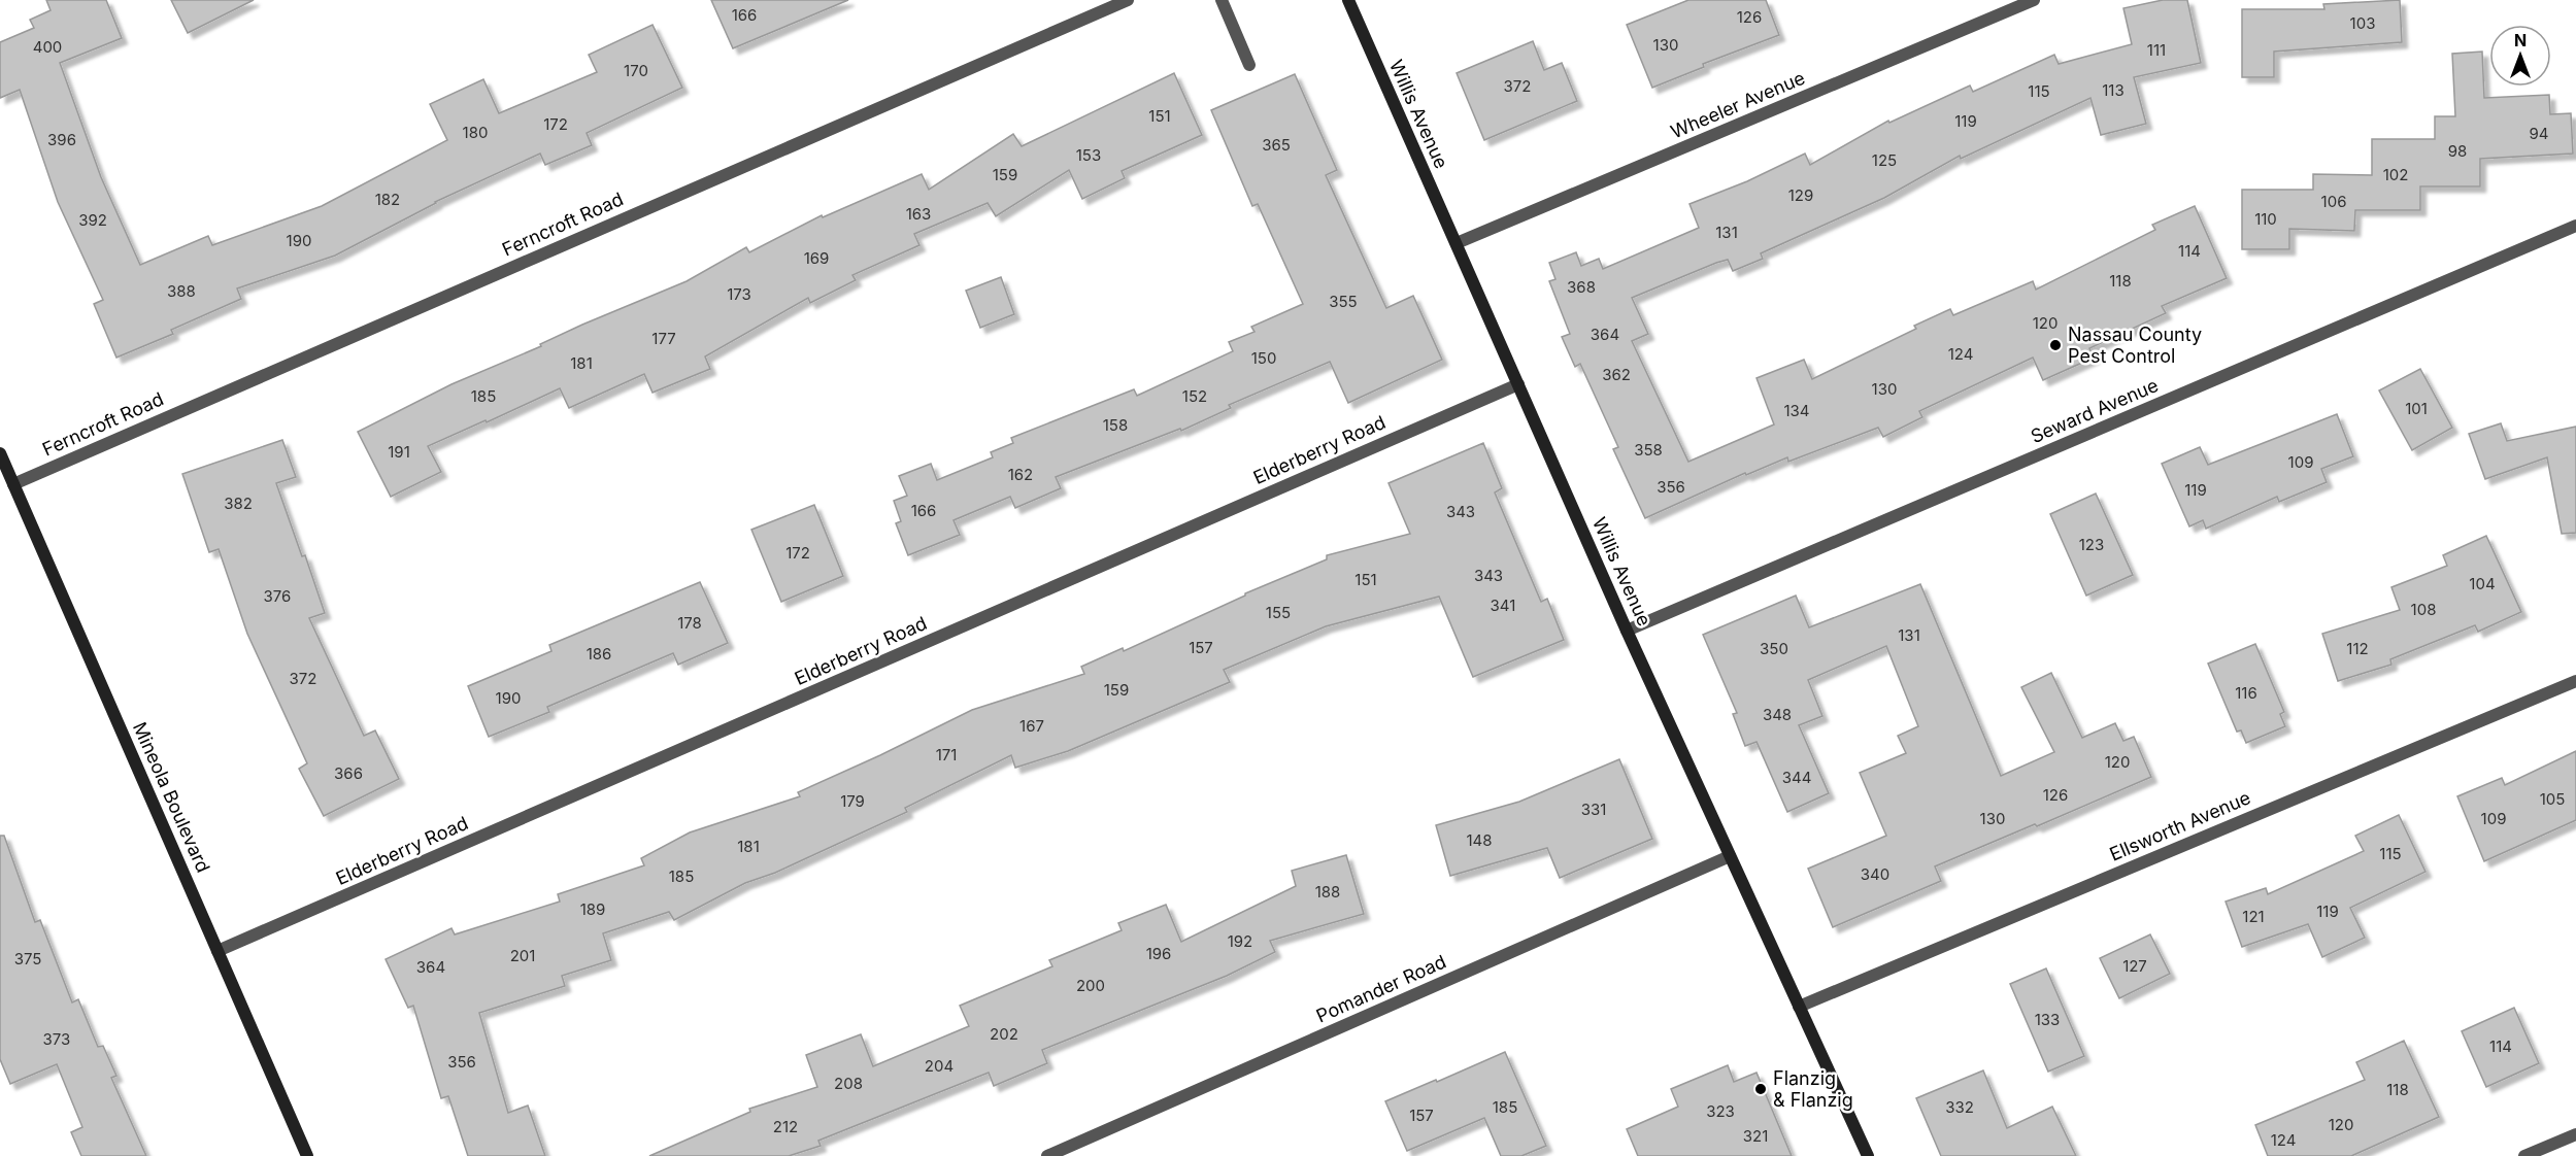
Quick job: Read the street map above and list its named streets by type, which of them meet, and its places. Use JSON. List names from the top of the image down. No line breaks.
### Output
{"streets":{"main road":["Willis Avenue","Mineola Boulevard"],"street":["Wheeler Avenue","Ferncroft Road","Seward Avenue","Elderberry Road","Ellsworth Avenue","Pomander Road"]},"crossings":[["Wheeler Avenue","Willis Avenue"],["Willis Avenue","Seward Avenue"],["Willis Avenue","Elderberry Road"],["Willis Avenue","Ellsworth Avenue"],["Willis Avenue","Pomander Road"],["Ferncroft Road","Mineola Boulevard"],["Elderberry Road","Mineola Boulevard"]],"places":["Nassau County Pest Control","Flanzig & Flanzig"],"house_numbers":["166","126","103","130","400","111","170","372","113","115","151","119","172","180","94","396","365","98","153","125","159","102","129","182","106","163","110","392","131","190","114","169","118","368","388","173","355","120","364","177","124","150","181","362","130","185","152","101","134","158","358","191","109","162","356","119","382","166","343","123","172","343","151","104","376","341","108","155","178","131","157","350","112","186","372","159","116","190","348","167","171","120","366","344","126","105","179","331","130","109","148","181","115","340","185","188","189","119","121","192","196","201","375","127","364","200","133","202","373","114","356","204","208","118","185","332","323","157","120","212","321","124"],"north":"top"}
